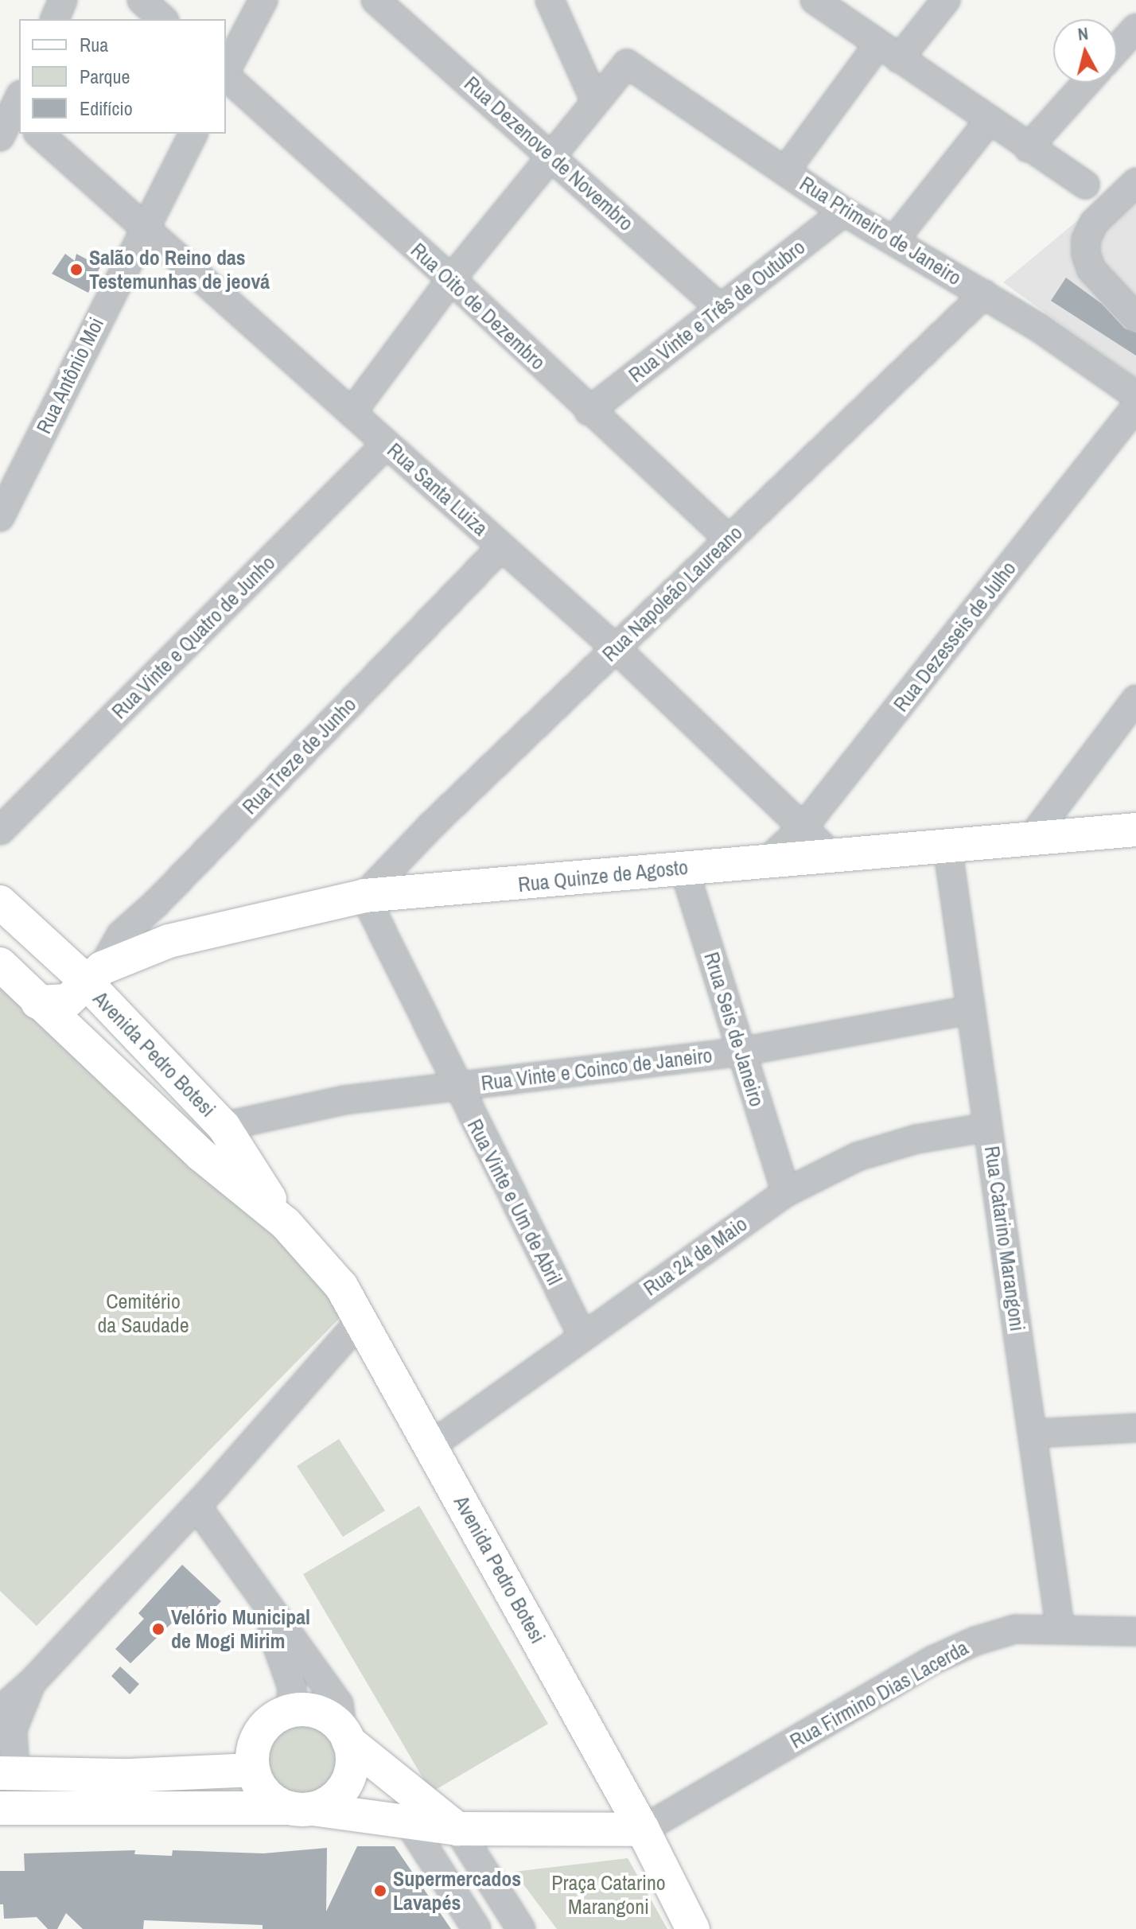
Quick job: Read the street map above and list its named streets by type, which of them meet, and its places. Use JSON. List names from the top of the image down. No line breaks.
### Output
{"streets":{"main road":["Rua Quinze de Agosto","Avenida Pedro Botesi"],"street":["Rua Dezenove de Novembro","Rua Primeiro de Janeiro","Rua Oito de Dezembro","Rua Vinte e Três de Outubro","Rua Antônio Moi","Rua Santa Luiza","Rua Napoleão Laureano","Rua Dezesseis de Julho","Rua Vinte e Quatro de Junho","Rua Treze de Junho","Rrua Seis de Janeiro","Rua Vinte e Coinco de Janeiro","Rua Vinte e Um de Abril","Rua Catarino Marangoni","Rua 24 de Maio","Rua Firmino Dias Lacerda"]},"crossings":[["Rua Dezenove de Novembro","Rua Vinte e Três de Outubro"],["Rua Primeiro de Janeiro","Rua Vinte e Três de Outubro"],["Rua Primeiro de Janeiro","Rua Napoleão Laureano"],["Rua Oito de Dezembro","Rua Vinte e Três de Outubro"],["Rua Oito de Dezembro","Rua Napoleão Laureano"],["Rua Antônio Moi","Rua Santa Luiza"],["Rua Santa Luiza","Rua Napoleão Laureano"],["Rua Santa Luiza","Rua Dezesseis de Julho"],["Rua Santa Luiza","Rua Vinte e Quatro de Junho"],["Rua Santa Luiza","Rua Treze de Junho"],["Rua Santa Luiza","Rua Quinze de Agosto"],["Rua Napoleão Laureano","Rua Quinze de Agosto"],["Rua Napoleão Laureano","Rua Vinte e Um de Abril"],["Rua Dezesseis de Julho","Rua Quinze de Agosto"],["Rua Treze de Junho","Rua Quinze de Agosto"],["Rua Treze de Junho","Avenida Pedro Botesi"],["Rua Quinze de Agosto","Rrua Seis de Janeiro"],["Rua Quinze de Agosto","Avenida Pedro Botesi"],["Rua Quinze de Agosto","Rua Vinte e Um de Abril"],["Rua Quinze de Agosto","Rua Catarino Marangoni"],["Rrua Seis de Janeiro","Rua Vinte e Coinco de Janeiro"],["Rrua Seis de Janeiro","Rua 24 de Maio"],["Avenida Pedro Botesi","Rua Vinte e Coinco de Janeiro"],["Avenida Pedro Botesi","Rua 24 de Maio"],["Avenida Pedro Botesi","Rua Firmino Dias Lacerda"],["Rua Vinte e Coinco de Janeiro","Rua Vinte e Um de Abril"],["Rua Vinte e Coinco de Janeiro","Rua Catarino Marangoni"],["Rua Vinte e Um de Abril","Rua 24 de Maio"],["Rua Catarino Marangoni","Rua 24 de Maio"],["Rua Catarino Marangoni","Rua Firmino Dias Lacerda"]],"parks":["Cemitério da Saudade","Praça Catarino Marangoni"],"places":["Salão do Reino das Testemunhas de jeová","Velório Municipal de Mogi Mirim","Supermercados Lavapés"],"legend":["Rua","Parque","Edifício"],"north":"top"}
